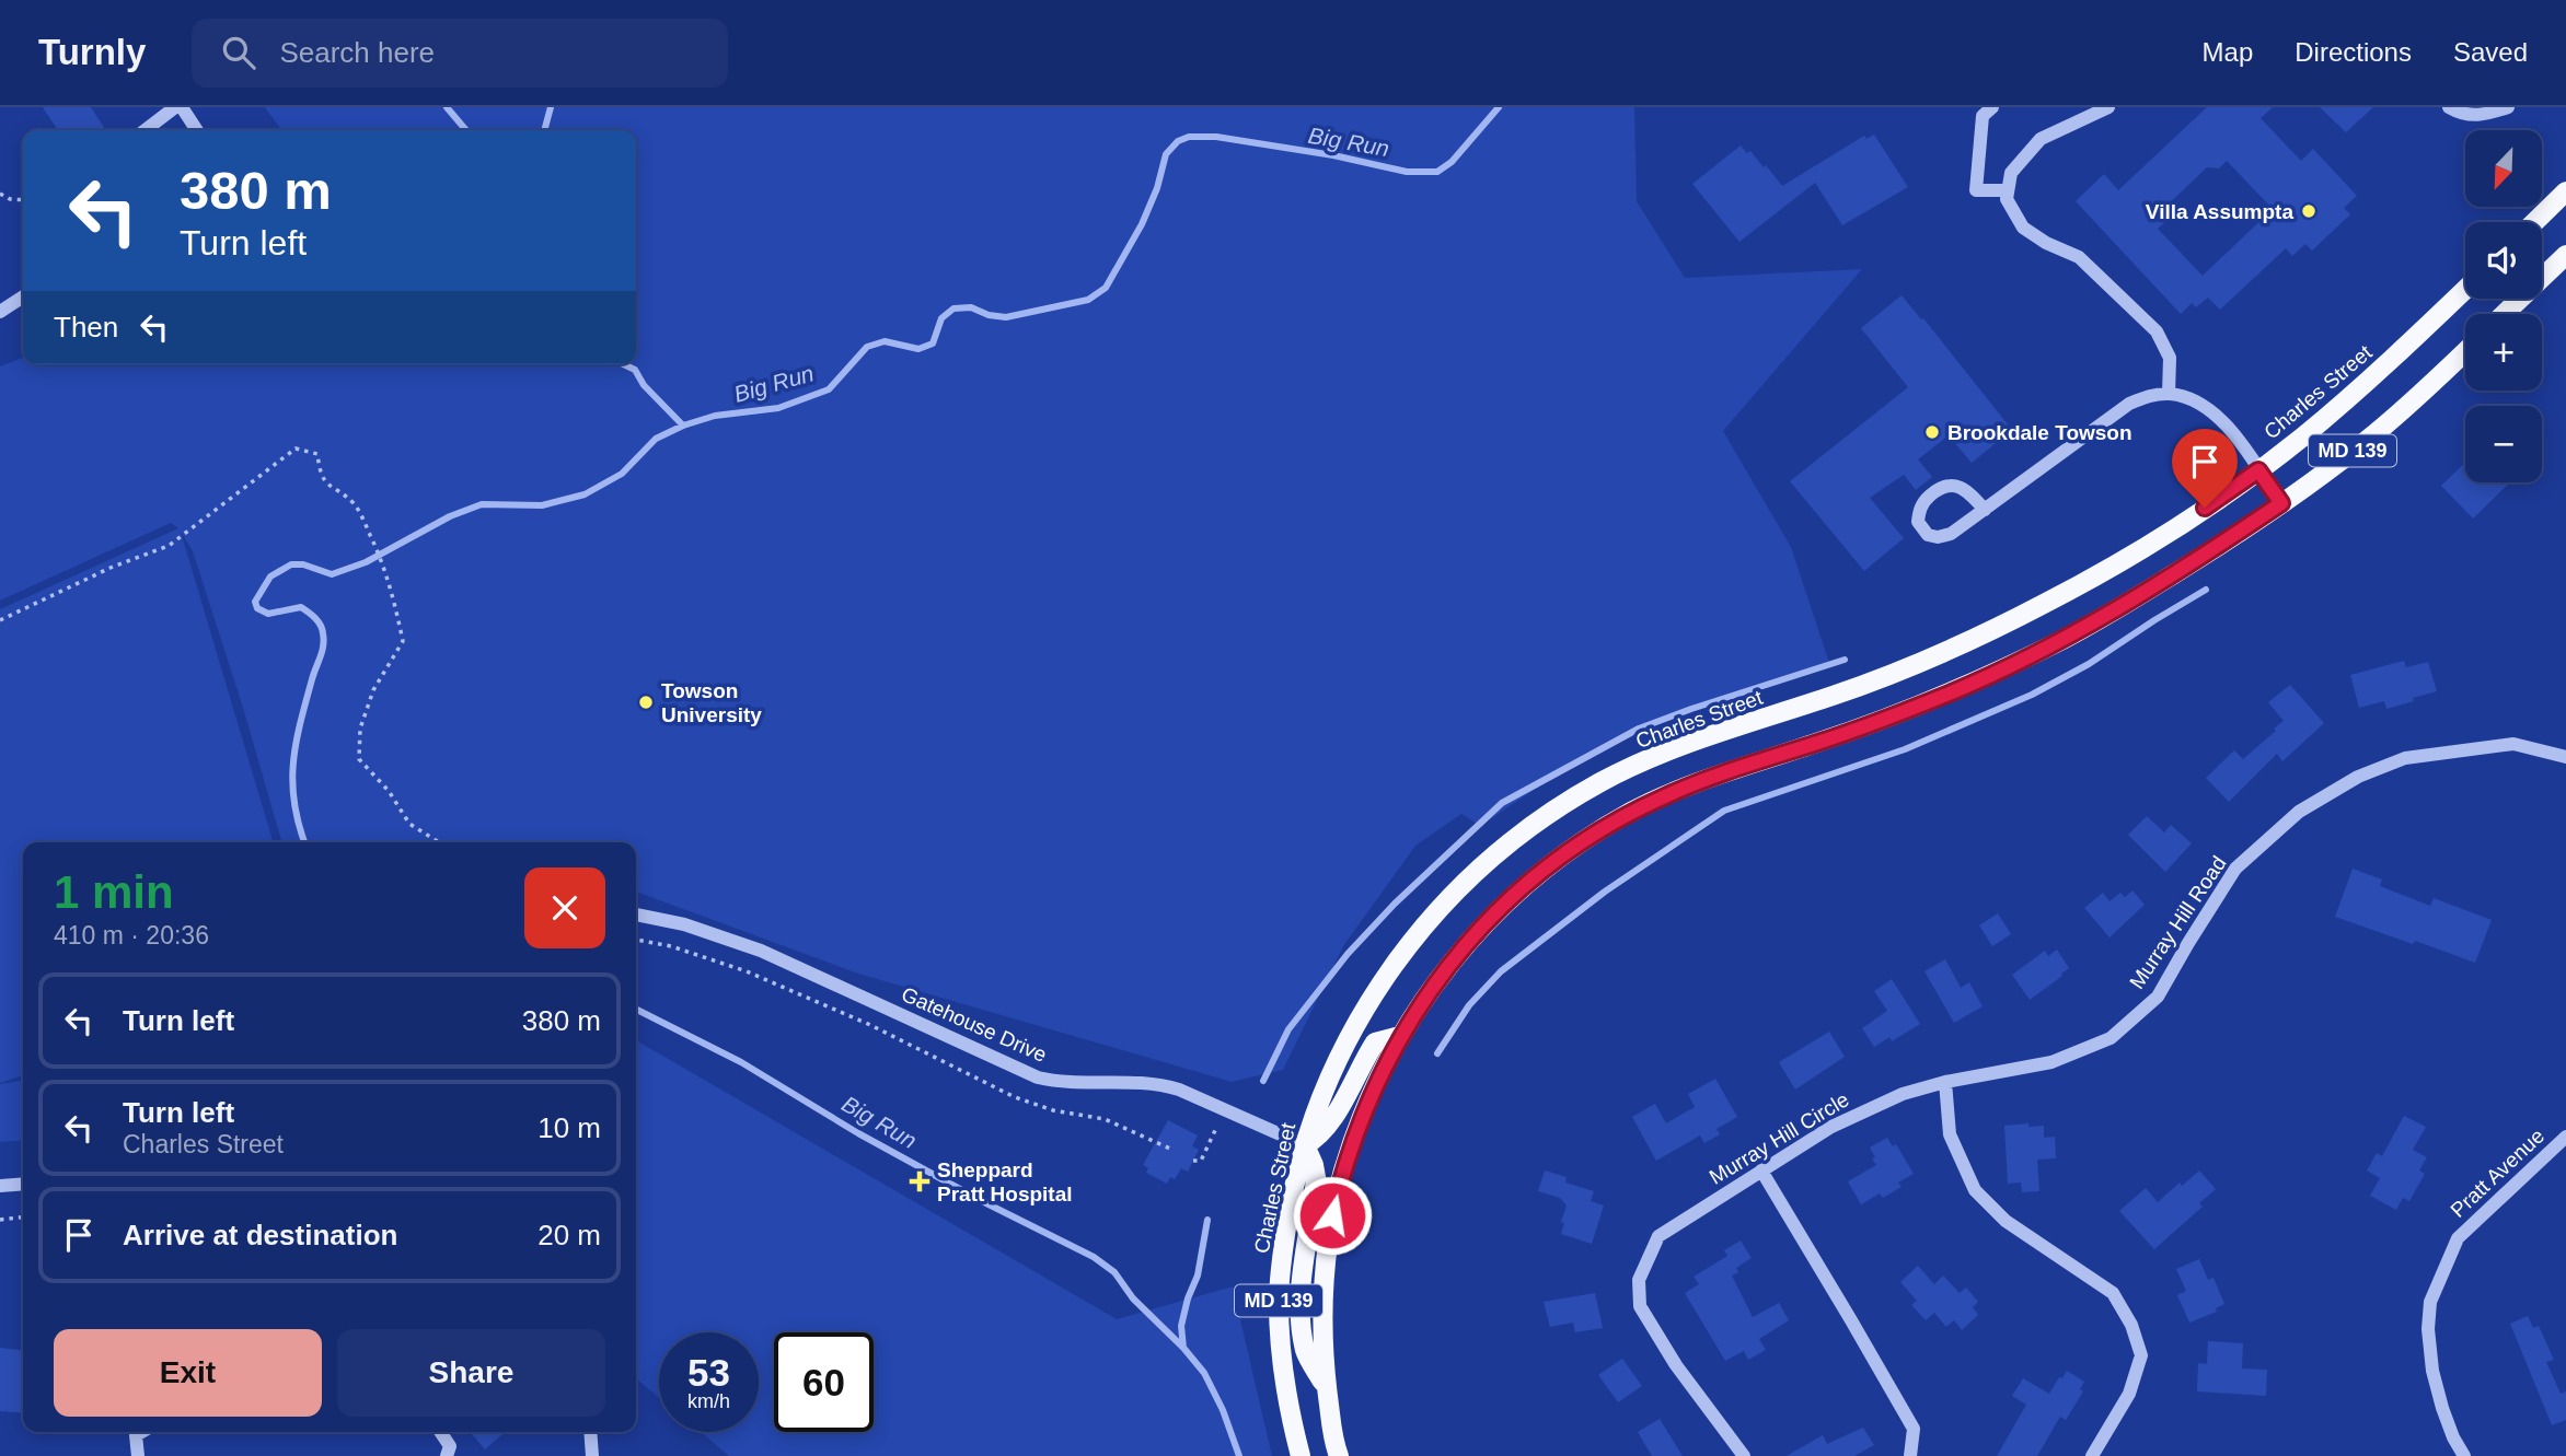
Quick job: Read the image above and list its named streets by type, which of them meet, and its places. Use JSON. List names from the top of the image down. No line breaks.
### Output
{"streets":{"main road":["Charles Street","MD 139"],"street":["Murray Hill Road","Gatehouse Drive","Murray Hill Circle","Pratt Avenue"]},"crossings":[["Charles Street","Gatehouse Drive"],["Murray Hill Road","Murray Hill Circle"]],"water":["Big Run"],"places":{"other":["Villa Assumpta","Brookdale Towson","Towson University"],"health":["Sheppard Pratt Hospital"]},"north":"bottom left","page":{"header":"Turnly","search":"Search here","nav":["Map","Directions","Saved"],"map_buttons":["+","−"],"turn":["380 m","Turn left"],"then":"Then","heading":["1 min","410 m · 20:36"],"list":[{"name":"Turn left","value":"380 m"},{"name":"Turn left","note":"Charles Street","value":"10 m"},{"name":"Arrive at destination","value":"20 m"}],"buttons":["Exit","Share"],"speed":"53 km/h","limit":"60"}}
